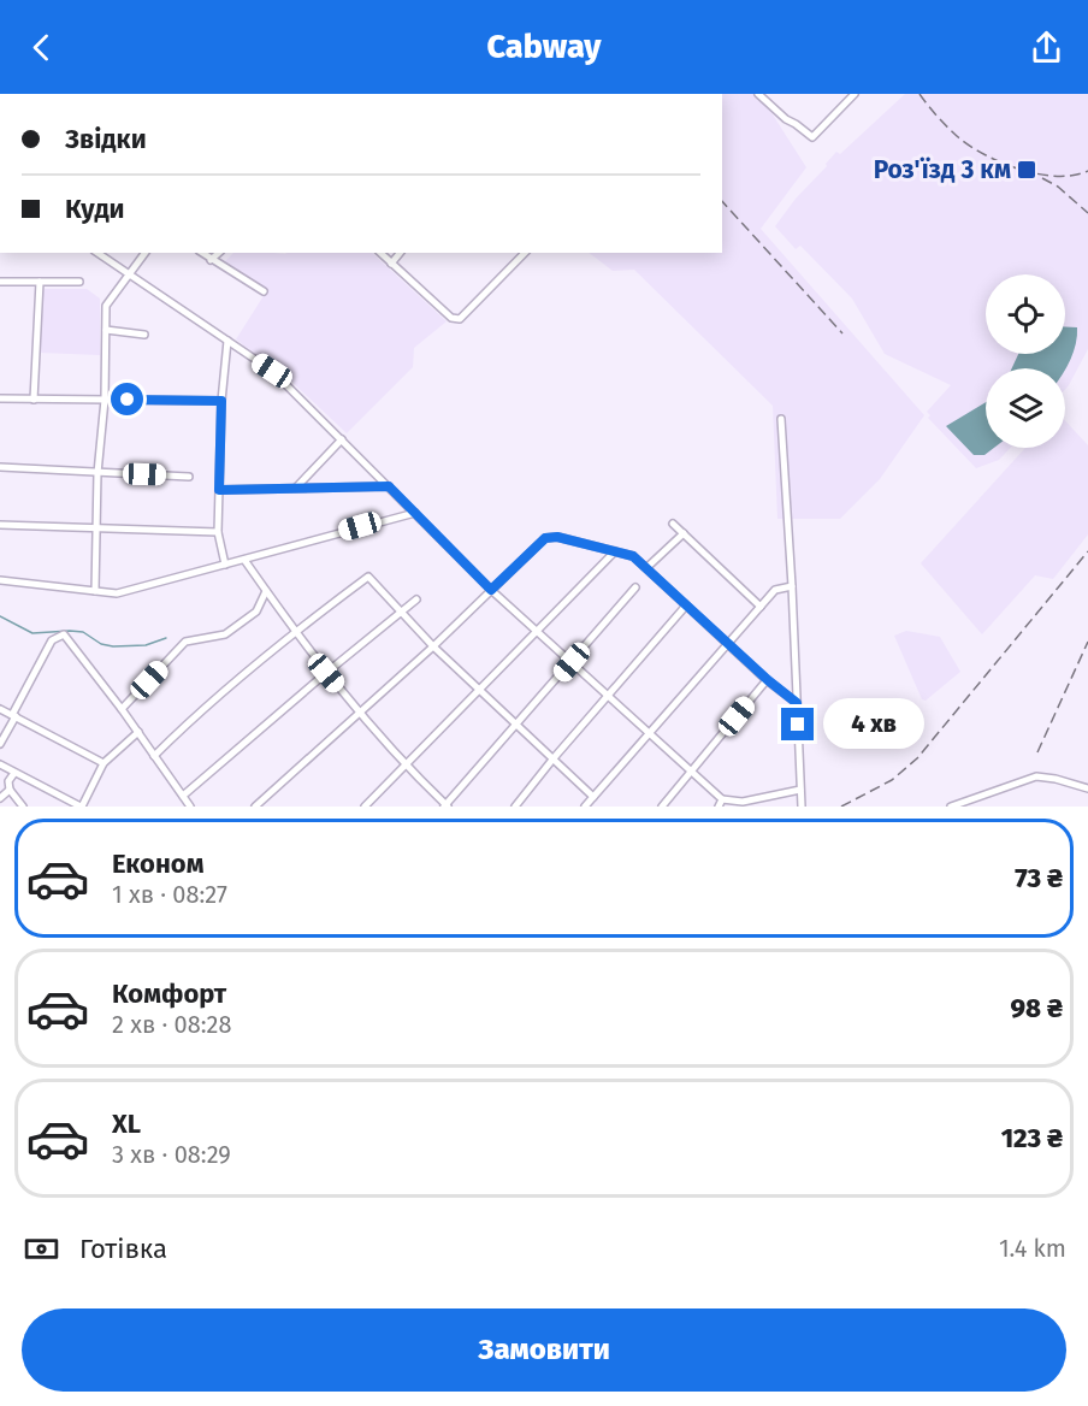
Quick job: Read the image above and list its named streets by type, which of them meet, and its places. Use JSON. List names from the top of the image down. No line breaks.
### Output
{"places":{"transit":["Роз'їзд 3 км"]},"page":{"header":"Cabway","banner":["Звідки","Куди"],"bubble":"4 хв","list":[{"name":"Економ","note":"1 хв · 08:27","value":"73 ₴"},{"name":"Комфорт","note":"2 хв · 08:28","value":"98 ₴"},{"name":"XL","note":"3 хв · 08:29","value":"123 ₴"}],"pay":["Готівка","1.4 km"],"buttons":"Замовити"}}
